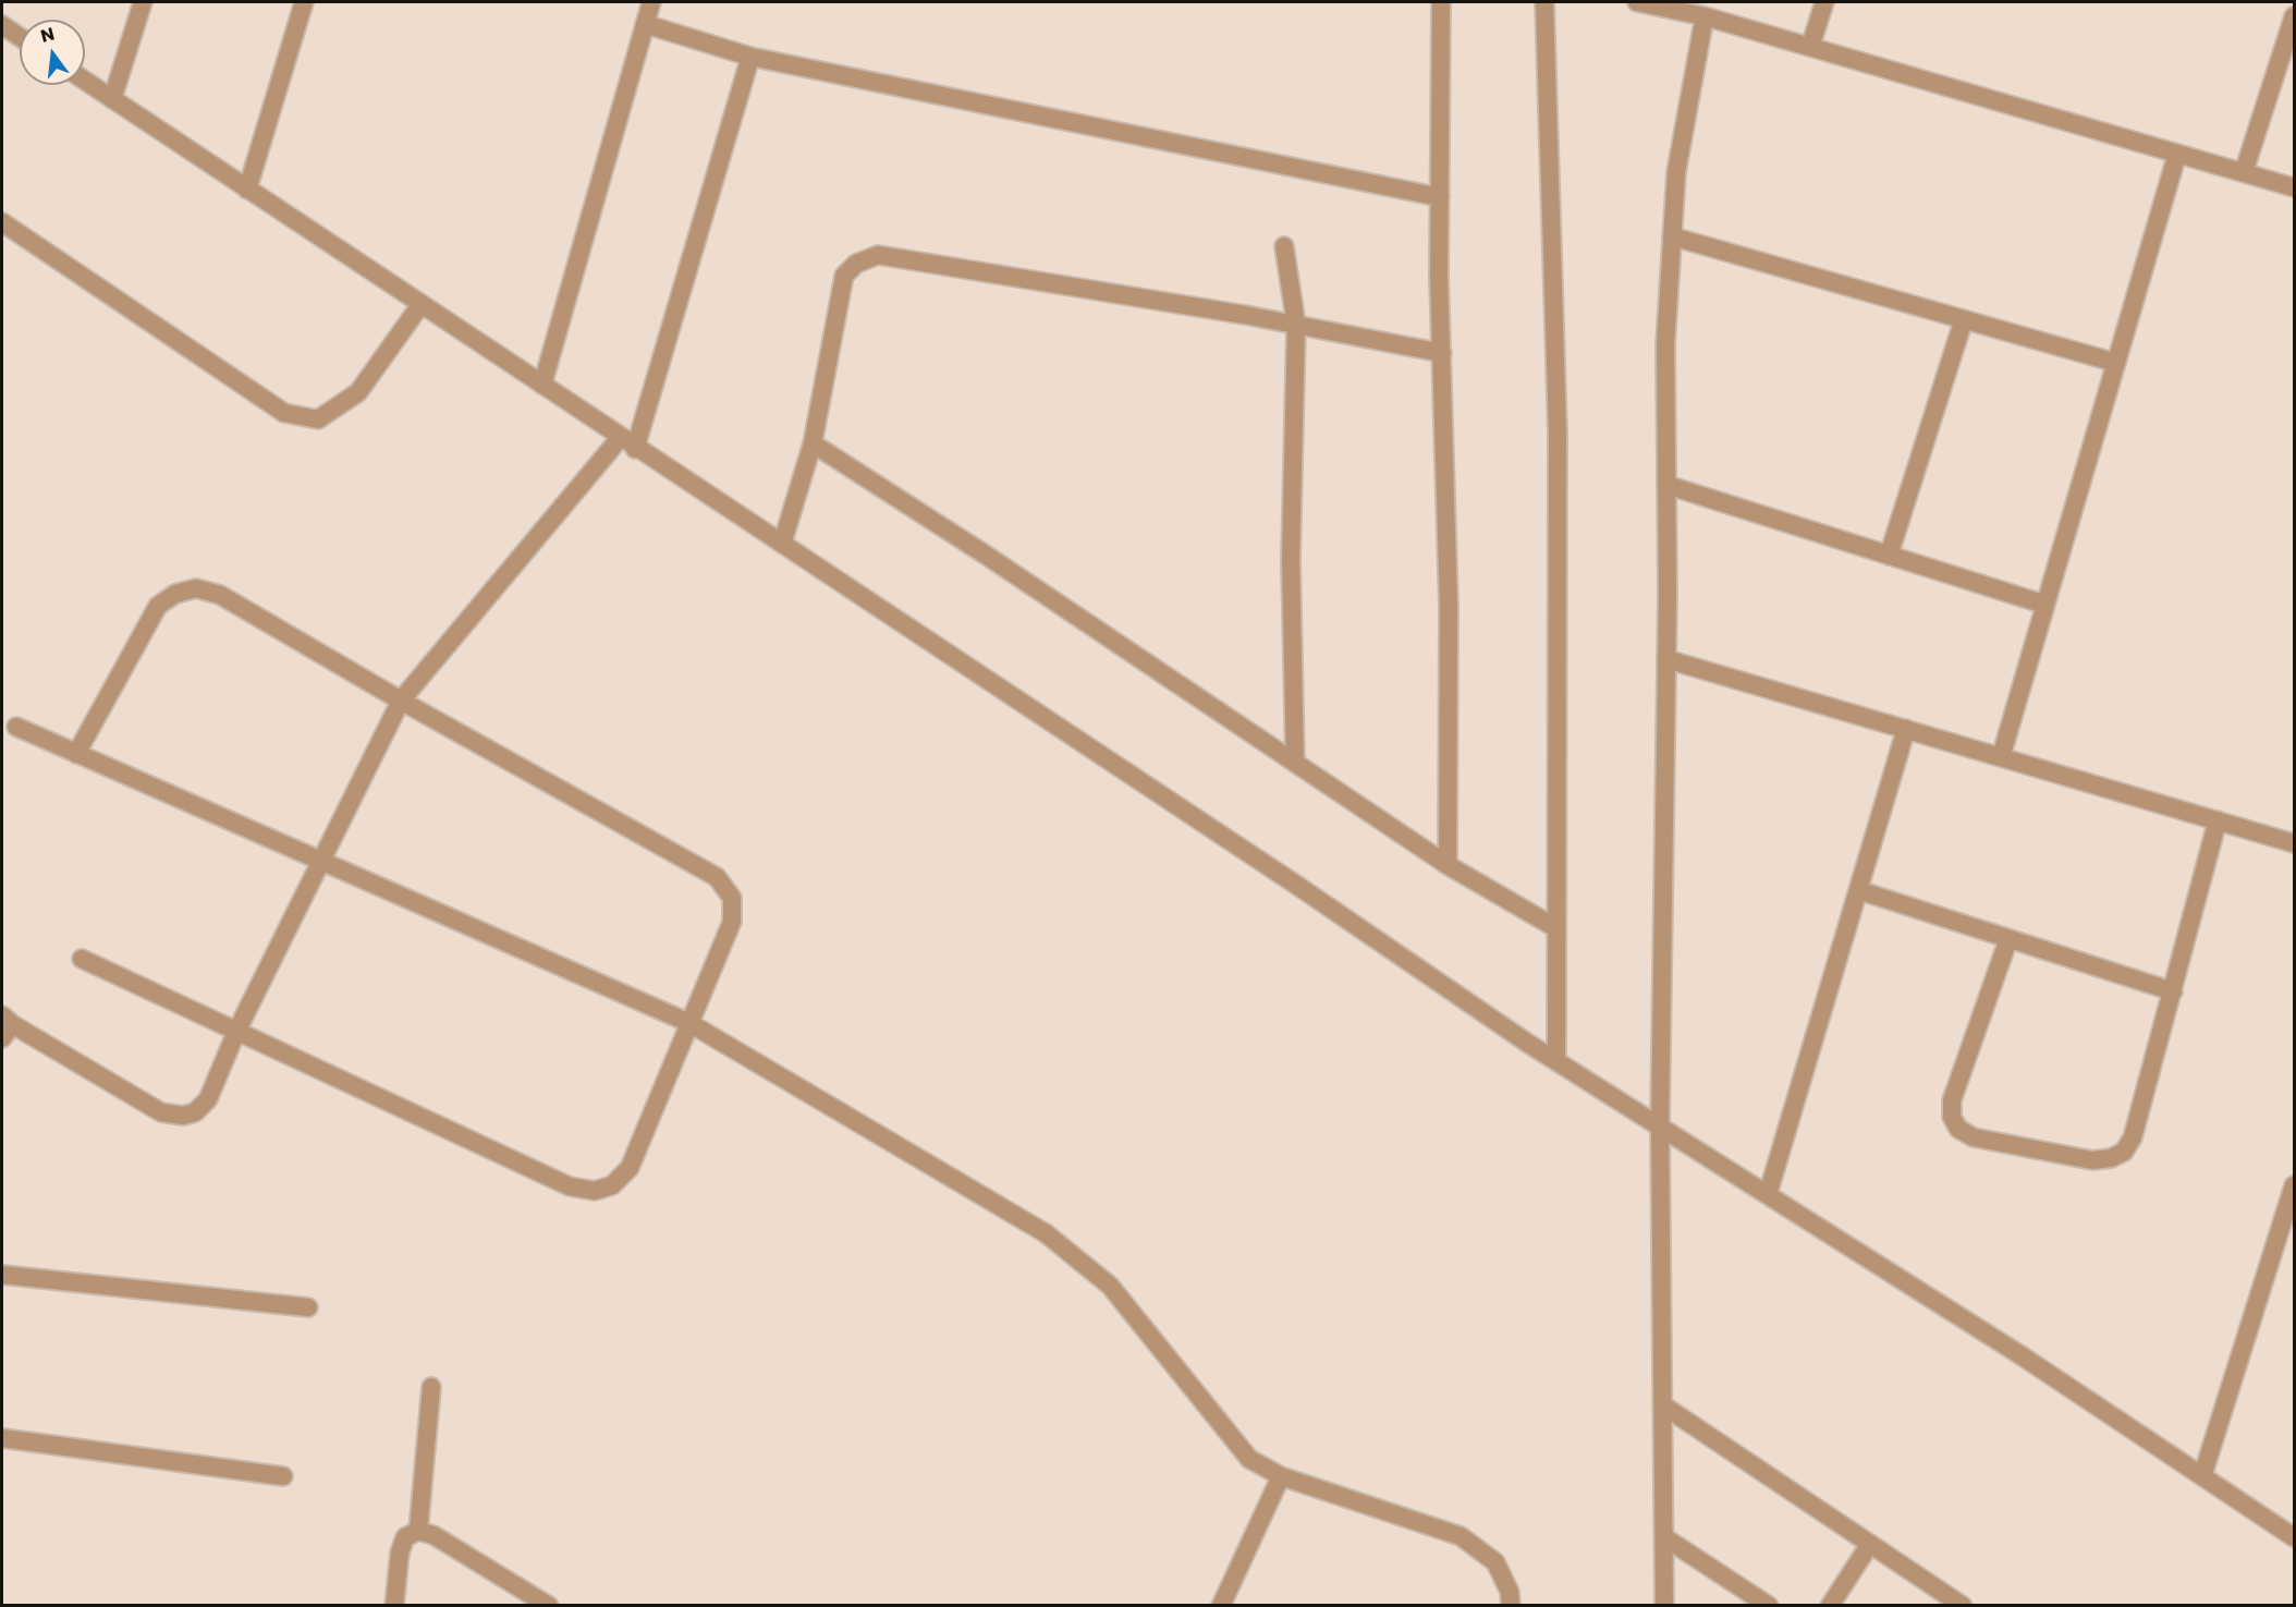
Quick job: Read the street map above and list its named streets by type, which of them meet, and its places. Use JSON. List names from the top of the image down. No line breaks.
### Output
{"north":"top"}
